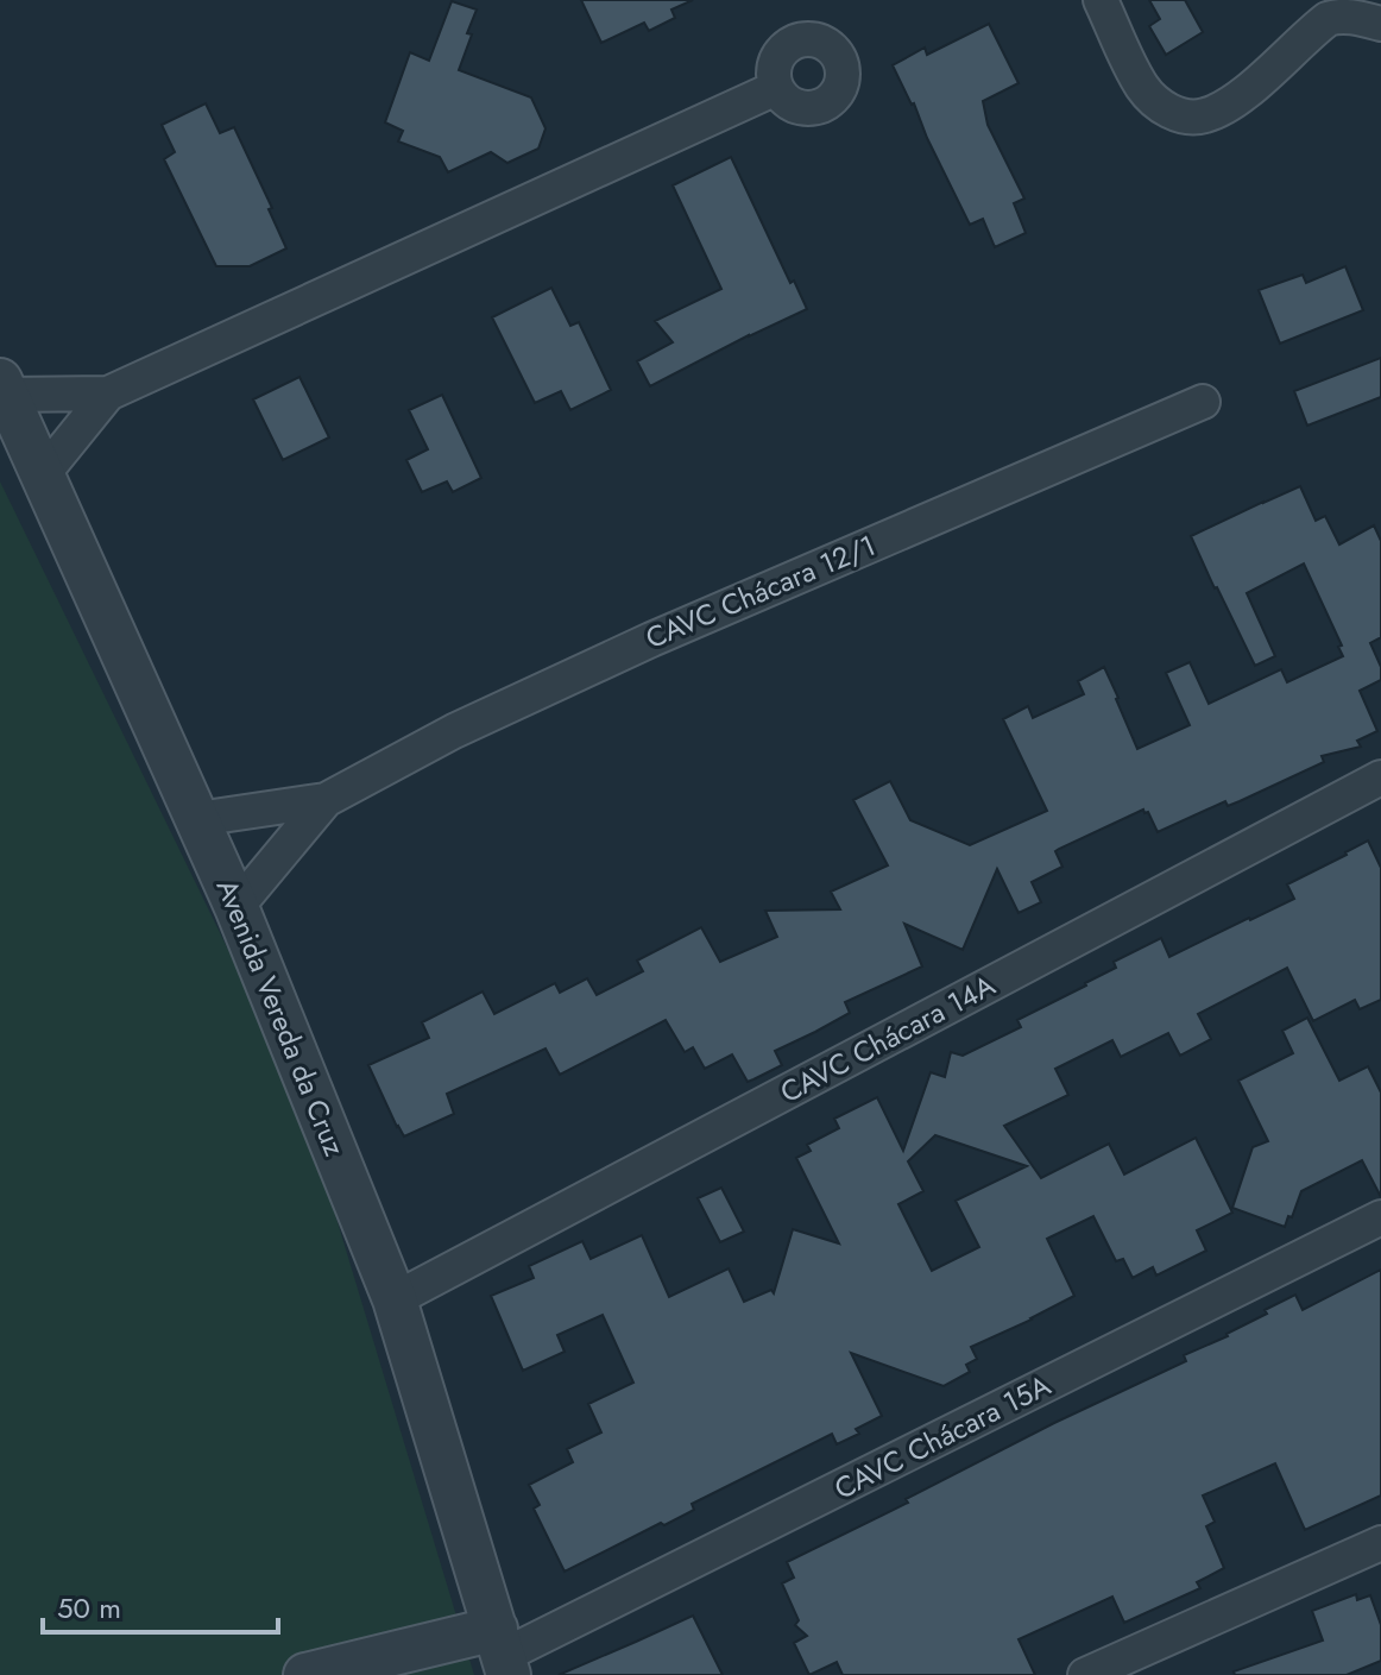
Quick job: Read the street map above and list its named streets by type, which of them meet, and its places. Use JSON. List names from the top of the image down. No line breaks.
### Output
{"streets":{"street":["CAVC Chácara 12/1","Avenida Vereda da Cruz","CAVC Chácara 14A","CAVC Chácara 15A"]},"crossings":[["CAVC Chácara 12/1","Avenida Vereda da Cruz"],["Avenida Vereda da Cruz","CAVC Chácara 14A"],["Avenida Vereda da Cruz","CAVC Chácara 15A"]],"scale_bar":"50 m"}
